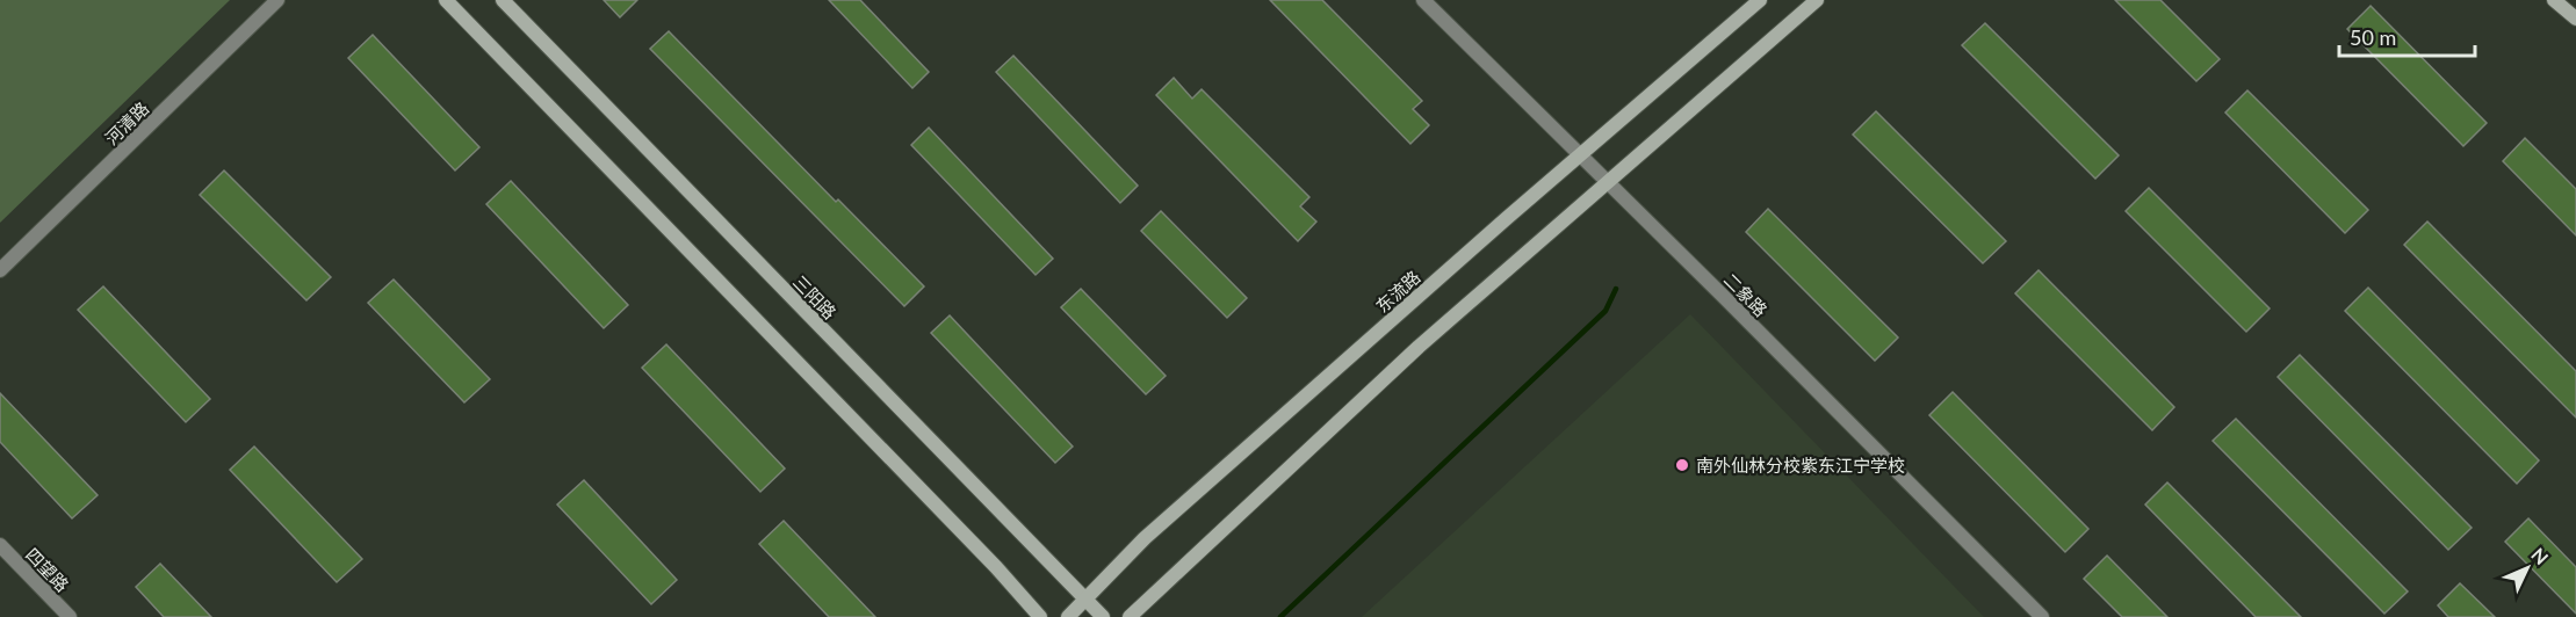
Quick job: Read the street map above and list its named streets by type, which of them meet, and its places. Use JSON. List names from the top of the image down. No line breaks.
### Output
{"streets":{"main road":["东流路","三阳路"],"street":["河清路","二象路","四望路"]},"crossings":[["东流路","二象路"],["东流路","三阳路"]],"places":["南外仙林分校紫东江宁学校"],"scale_bar":"50 m","north":"top right"}
